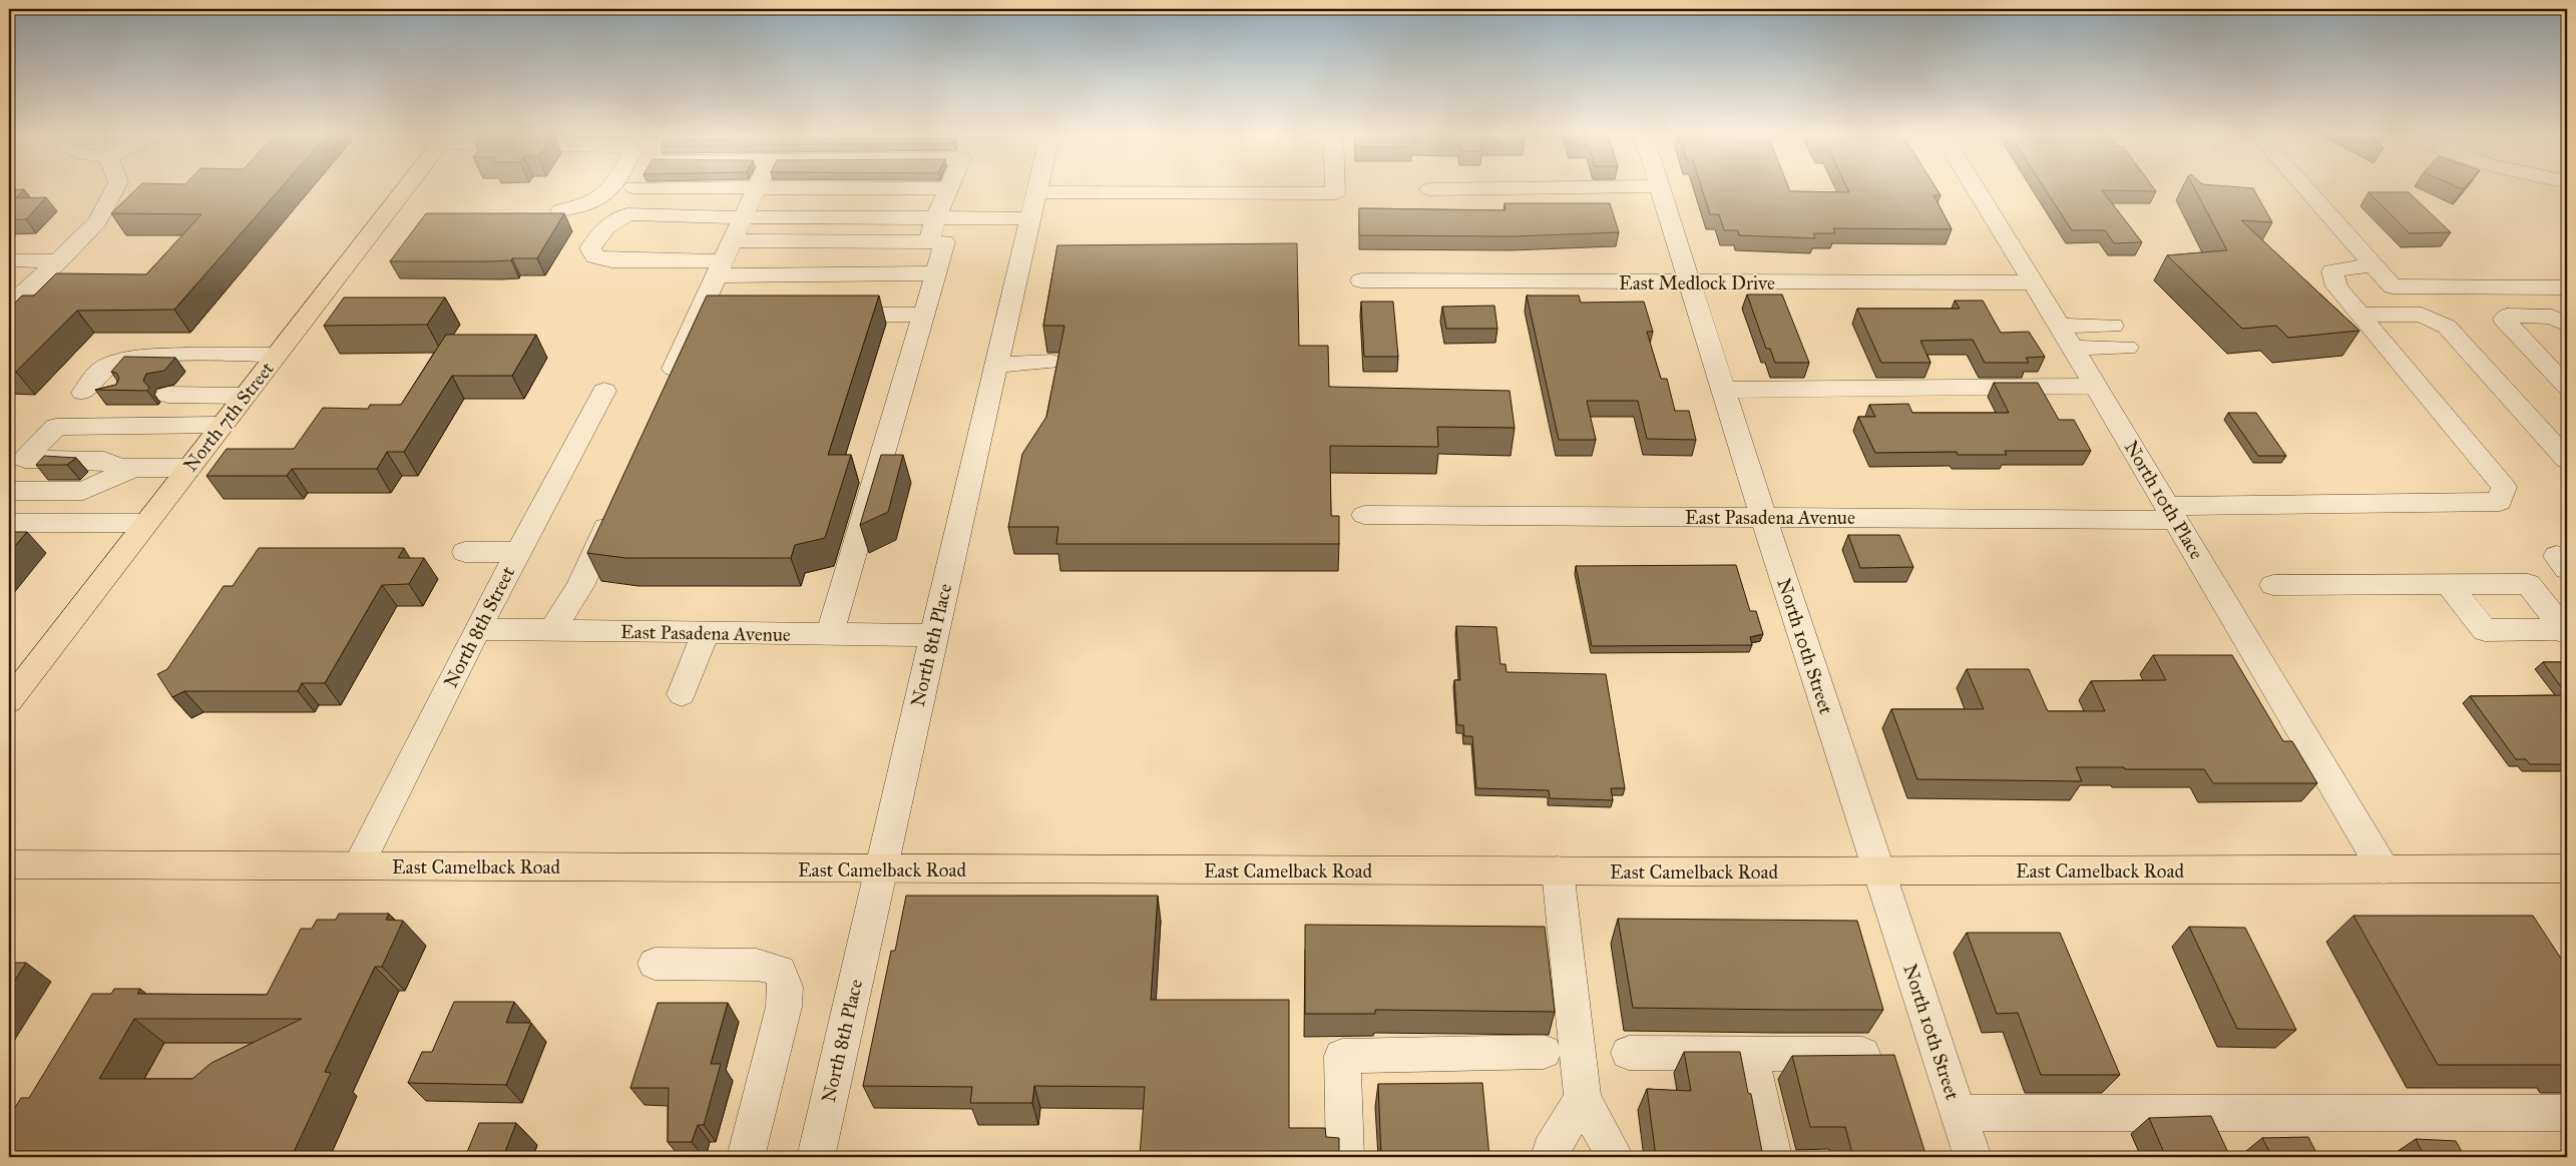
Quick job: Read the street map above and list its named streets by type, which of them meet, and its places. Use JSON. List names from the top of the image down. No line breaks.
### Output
{"streets":{"main road":["North 7th Street","East Camelback Road"],"street":["East Medlock Drive","North 10th Place","East Pasadena Avenue","North 8th Street","North 8th Place","North 10th Street"]},"crossings":[["East Medlock Drive","North 10th Place"],["East Medlock Drive","North 10th Street"],["North 10th Place","East Pasadena Avenue"],["North 10th Place","East Camelback Road"],["East Pasadena Avenue","North 8th Street"],["East Pasadena Avenue","North 8th Place"],["East Pasadena Avenue","North 10th Street"],["North 8th Street","East Camelback Road"],["North 8th Place","East Camelback Road"],["North 10th Street","East Camelback Road"]]}
